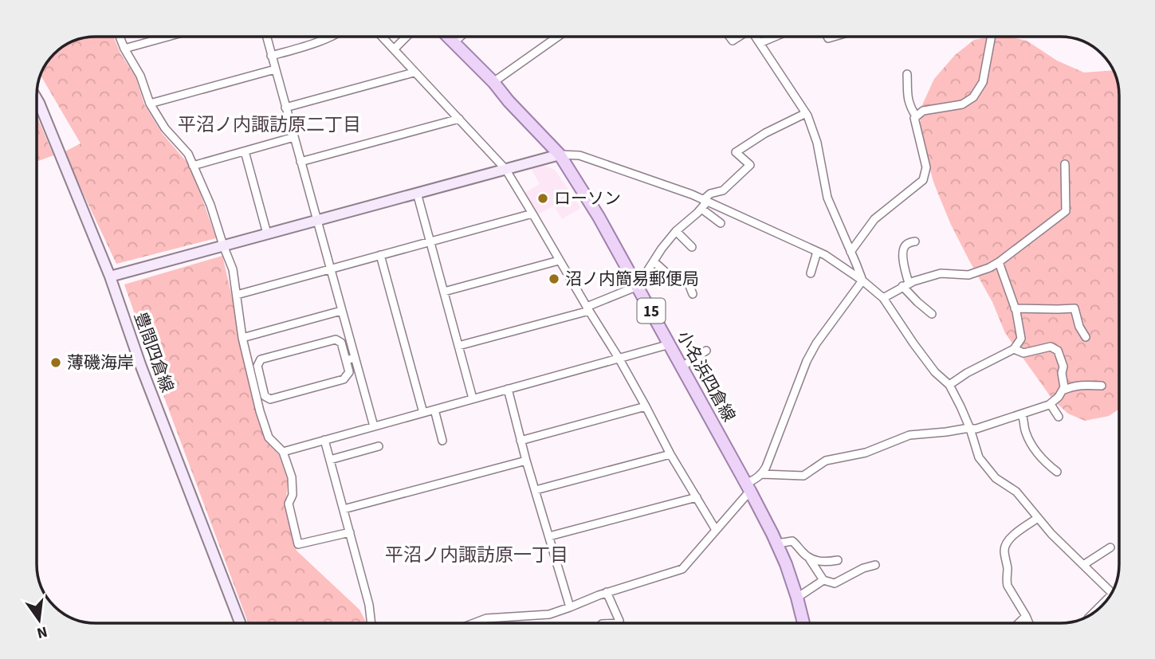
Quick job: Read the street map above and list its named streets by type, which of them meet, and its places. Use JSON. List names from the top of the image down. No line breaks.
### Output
{"streets":{"main road":["15","豊間四倉線","小名浜四倉線"]},"districts":["平沼ノ内諏訪原二丁目","平沼ノ内諏訪原一丁目"],"places":["ローソン","沼ノ内簡易郵便局","薄磯海岸"],"north":"bottom"}
